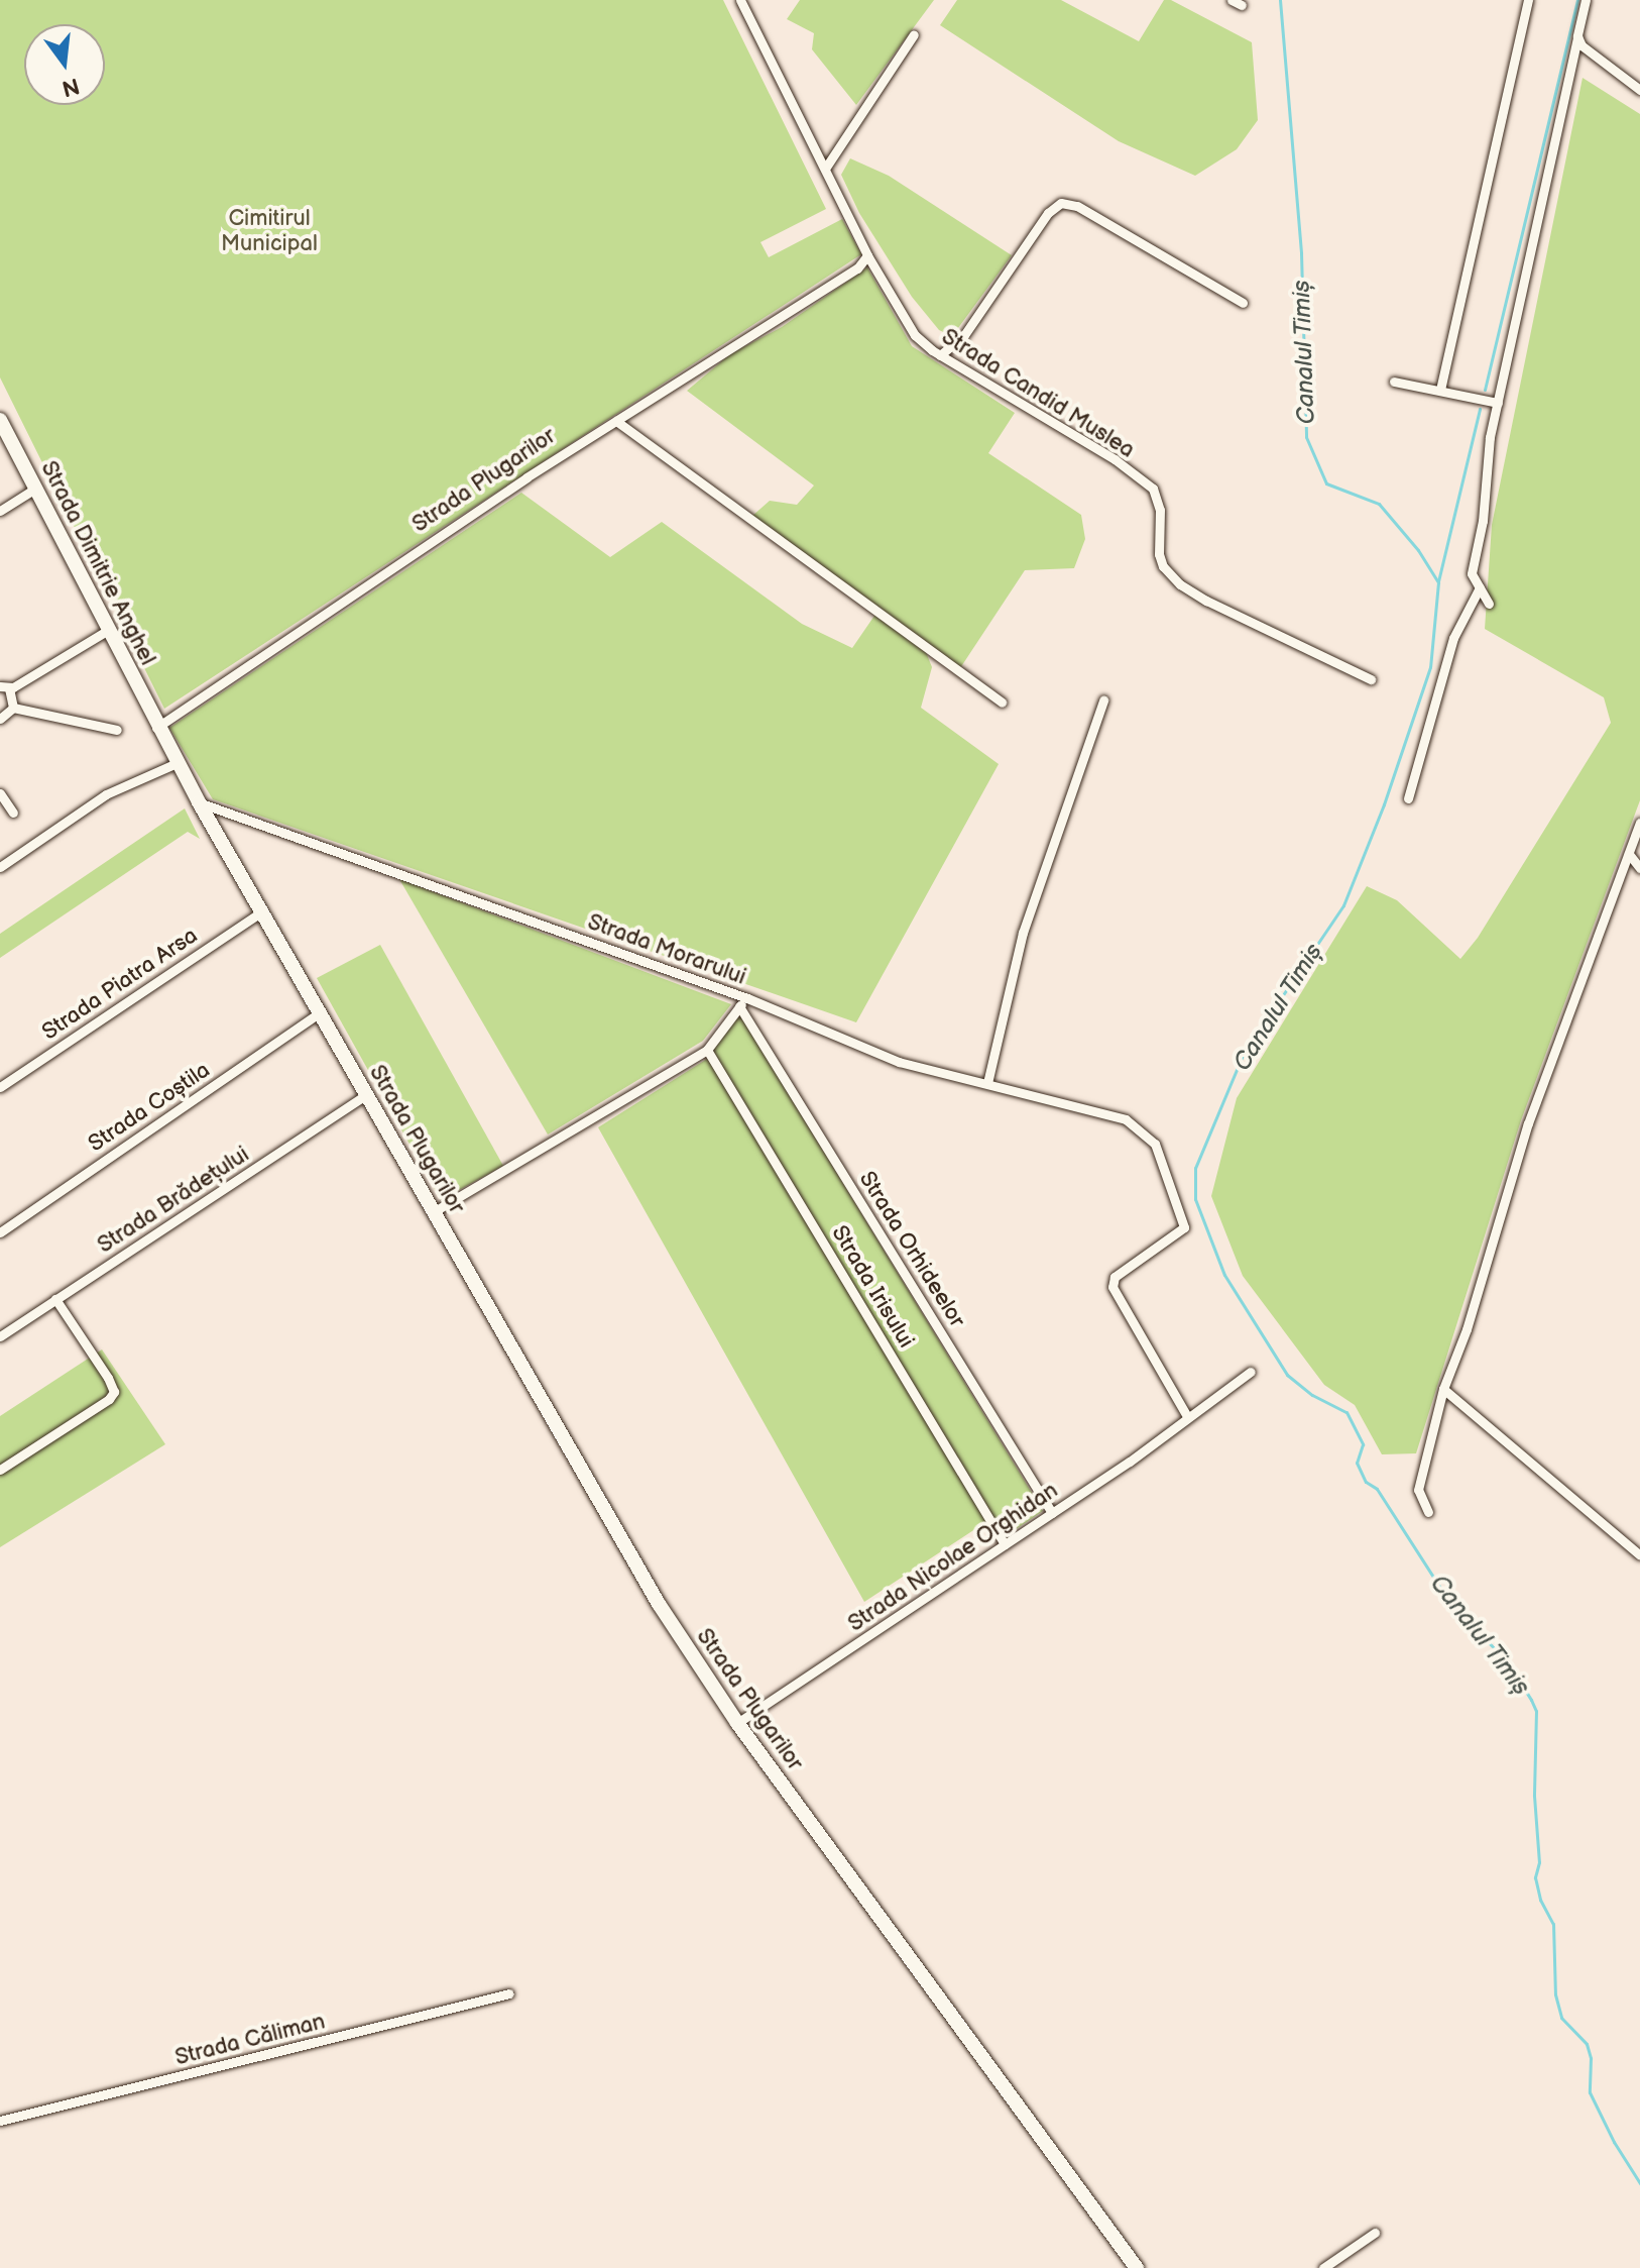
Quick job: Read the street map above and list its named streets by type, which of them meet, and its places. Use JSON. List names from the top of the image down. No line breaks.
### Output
{"streets":{"street":["Strada Candid Muslea","Strada Plugarilor","Strada Dimitrie Anghel","Strada Morarului","Strada Piatra Arsa","Strada Coștila","Strada Brădețului","Strada Orhideelor","Strada Irisului","Strada Nicolae Orghidan","Strada Căliman"]},"crossings":[["Strada Candid Muslea","Strada Plugarilor"],["Strada Plugarilor","Strada Dimitrie Anghel"],["Strada Plugarilor","Strada Morarului"],["Strada Plugarilor","Strada Piatra Arsa"],["Strada Plugarilor","Strada Coștila"],["Strada Plugarilor","Strada Brădețului"],["Strada Plugarilor","Strada Nicolae Orghidan"],["Strada Morarului","Strada Orhideelor"],["Strada Morarului","Strada Nicolae Orghidan"],["Strada Orhideelor","Strada Nicolae Orghidan"],["Strada Irisului","Strada Nicolae Orghidan"]],"water":["Canalul Timiș"],"parks":["Cimitirul Municipal"],"north":"bottom"}
